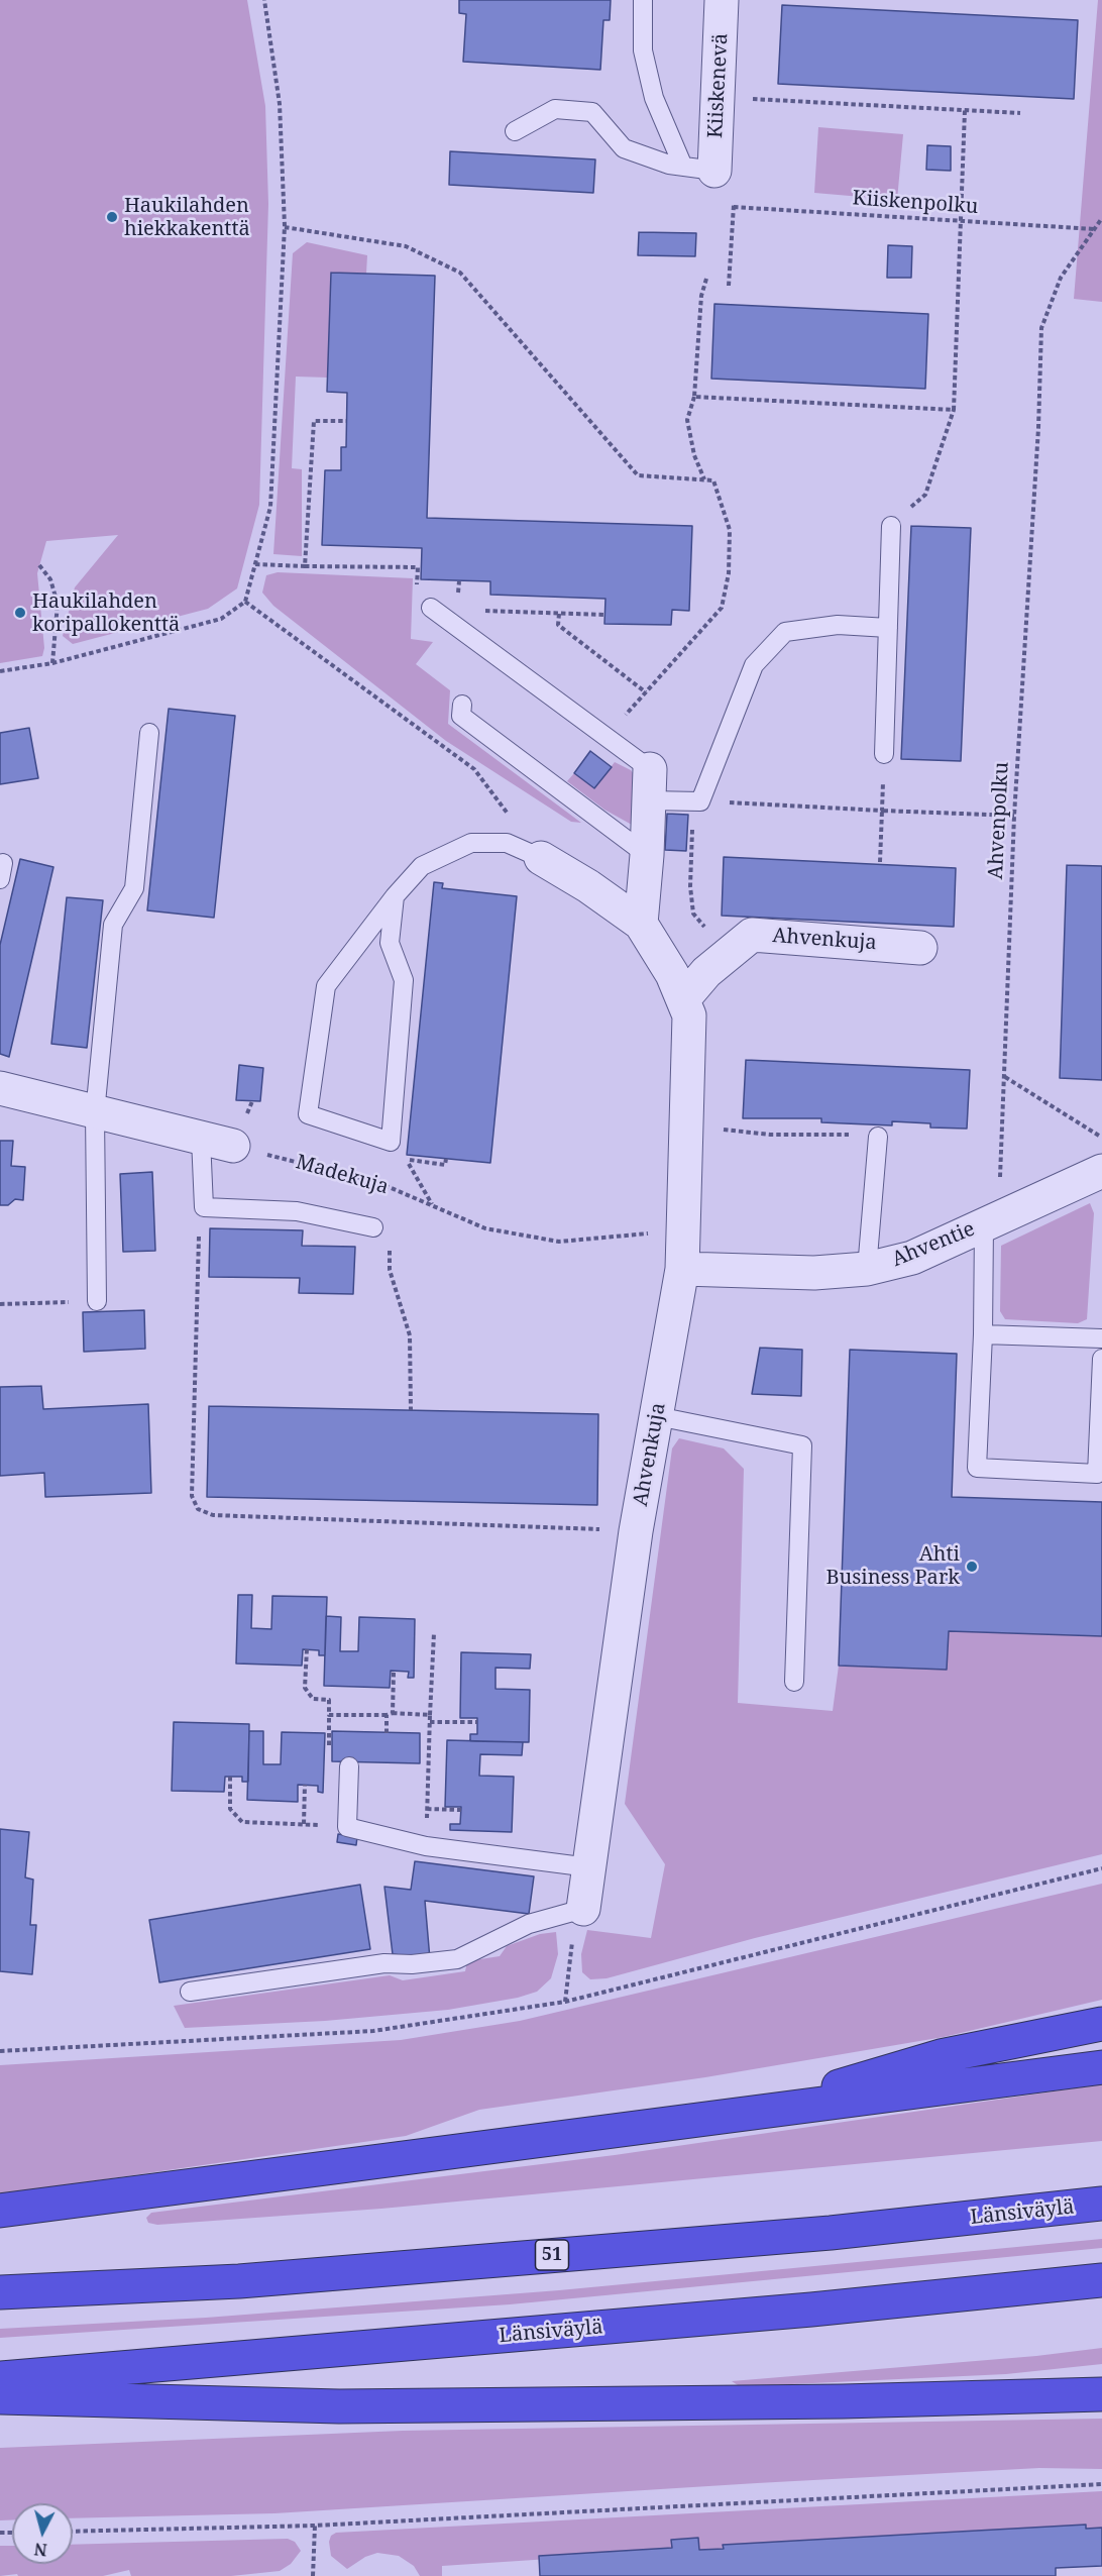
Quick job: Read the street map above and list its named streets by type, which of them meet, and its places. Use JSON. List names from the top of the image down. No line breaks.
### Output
{"streets":{"highway":["Länsiväylä","51"],"street":["Kiiskenevä","Ahvenkuja","Ahventie"],"path":["Kiiskenpolku","Ahvenpolku","Madekuja"]},"crossings":[["Kiiskenpolku","Ahvenpolku"],["Ahvenpolku","Ahventie"],["Ahvenkuja","Madekuja"],["Ahvenkuja","Ahventie"]],"places":["Haukilahden hiekkakenttä","Haukilahden koripallokenttä","Ahti Business Park"],"north":"bottom"}
